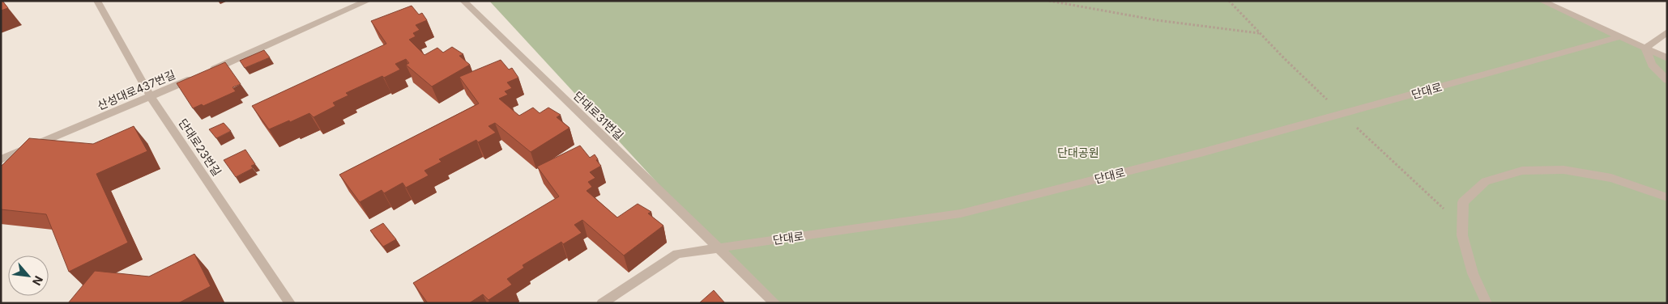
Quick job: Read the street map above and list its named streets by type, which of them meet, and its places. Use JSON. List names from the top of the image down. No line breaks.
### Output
{"streets":{"street":["산성대로437번길","단대로","단대로31번길","단대로23번길"]},"crossings":[["산성대로437번길","단대로23번길"],["단대로","단대로31번길"]],"parks":["단대공원"],"north":"bottom right"}
